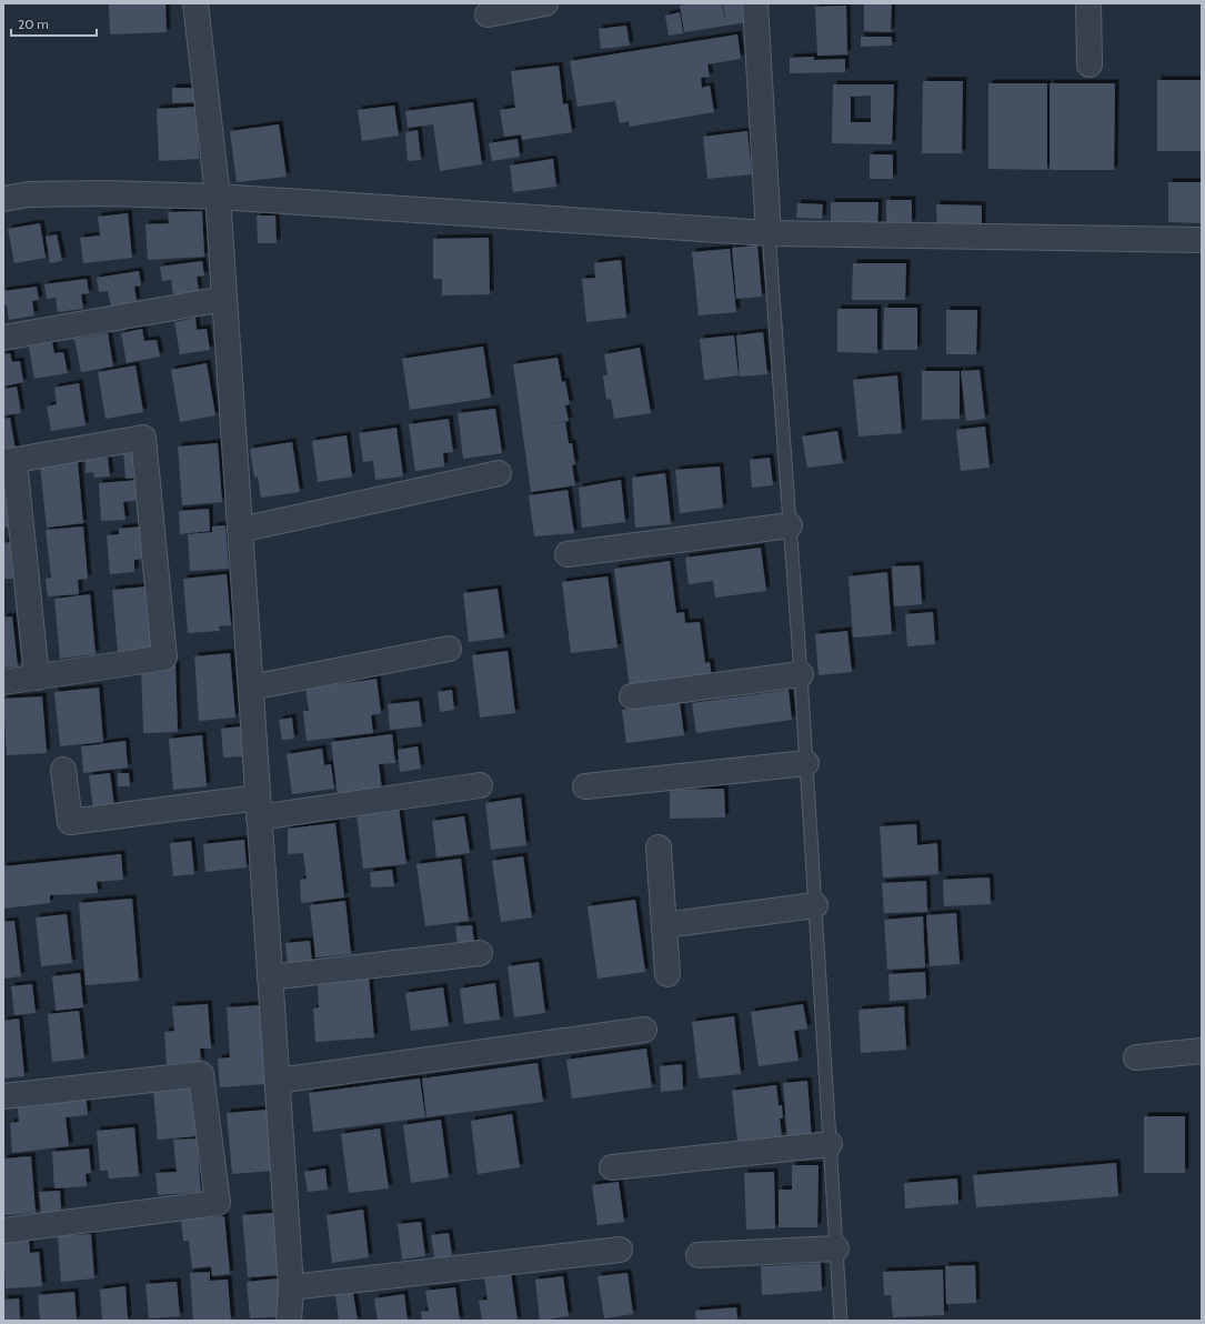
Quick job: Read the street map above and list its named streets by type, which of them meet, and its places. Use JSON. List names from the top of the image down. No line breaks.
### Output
{"scale_bar":"20 m"}
